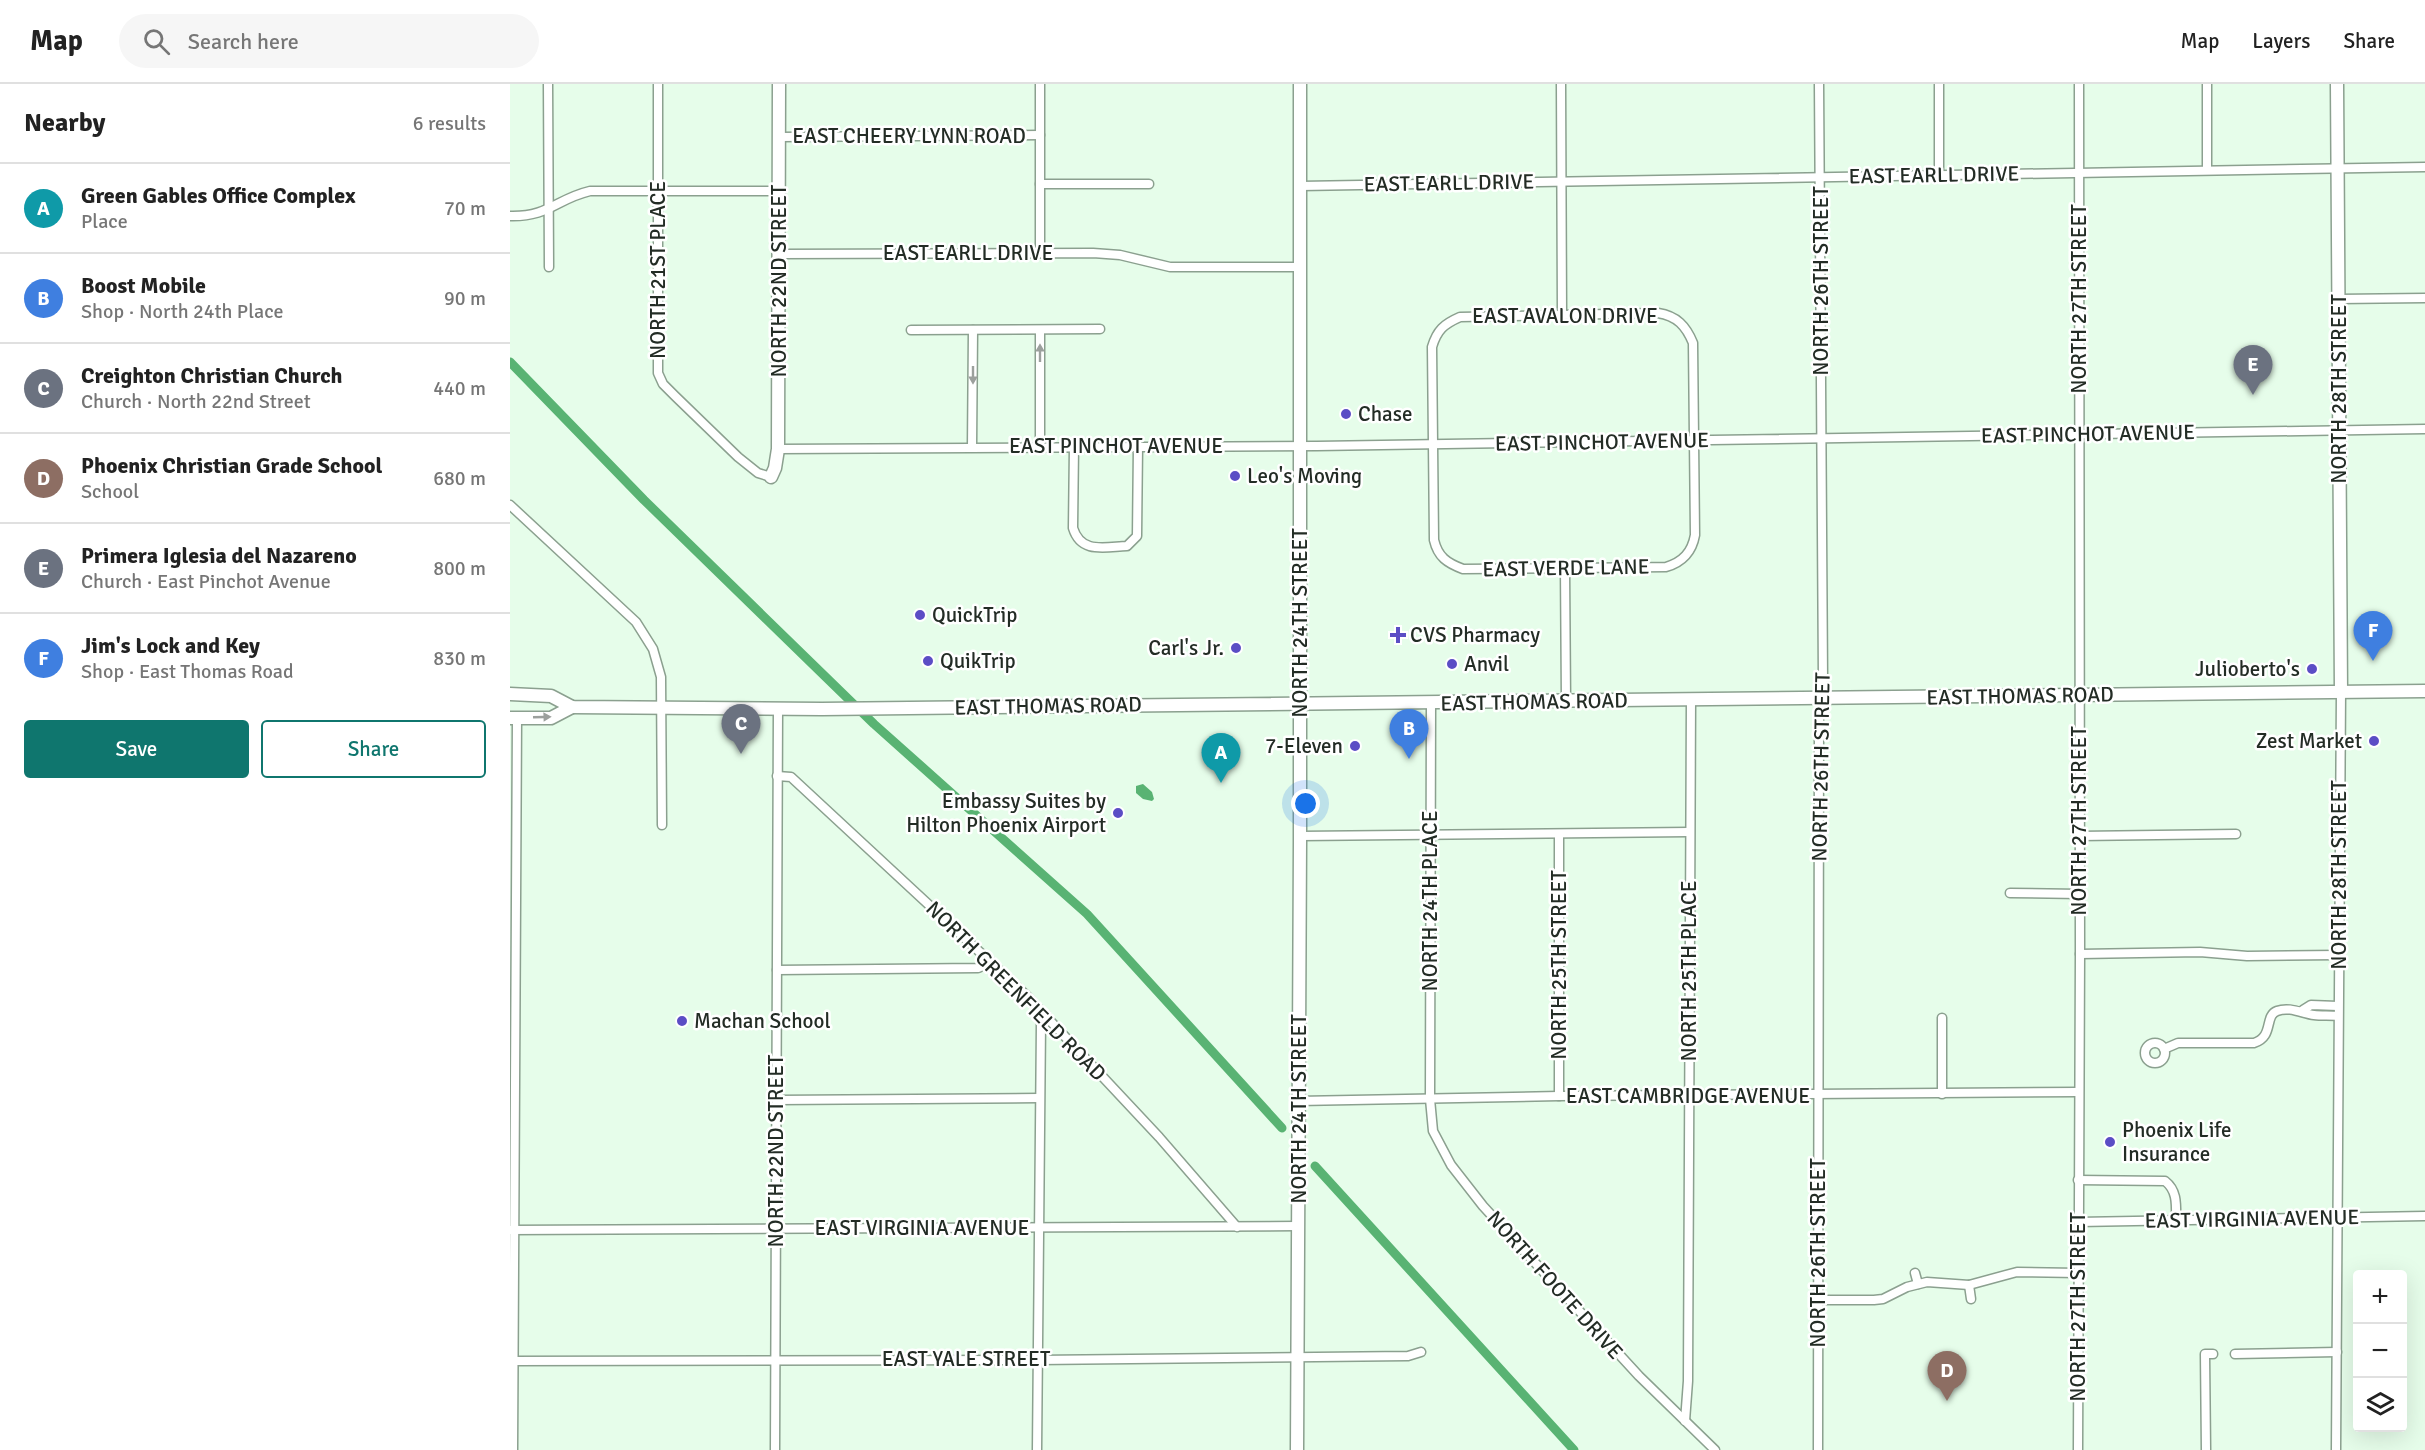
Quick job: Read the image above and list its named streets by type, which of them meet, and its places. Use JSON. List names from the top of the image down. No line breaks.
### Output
{"streets":{"main road":["NORTH 22ND STREET","NORTH 28TH STREET","NORTH 24TH STREET","EAST THOMAS ROAD"],"street":["EAST CHEERY LYNN ROAD","EAST EARLL DRIVE","NORTH 21ST PLACE","NORTH 26TH STREET","NORTH 27TH STREET","EAST AVALON DRIVE","EAST PINCHOT AVENUE","EAST VERDE LANE","NORTH 24TH PLACE","NORTH 25TH STREET","NORTH 25TH PLACE","NORTH GREENFIELD ROAD","EAST CAMBRIDGE AVENUE","EAST VIRGINIA AVENUE","NORTH FOOTE DRIVE","EAST YALE STREET"]},"crossings":[["EAST CHEERY LYNN ROAD","NORTH 22ND STREET"],["EAST EARLL DRIVE","NORTH 22ND STREET"],["EAST EARLL DRIVE","NORTH 26TH STREET"],["EAST EARLL DRIVE","NORTH 27TH STREET"],["EAST EARLL DRIVE","NORTH 28TH STREET"],["EAST EARLL DRIVE","NORTH 24TH STREET"],["NORTH 21ST PLACE","NORTH 22ND STREET"],["NORTH 22ND STREET","EAST PINCHOT AVENUE"],["NORTH 22ND STREET","EAST THOMAS ROAD"],["NORTH 22ND STREET","NORTH GREENFIELD ROAD"],["NORTH 22ND STREET","EAST VIRGINIA AVENUE"],["NORTH 22ND STREET","EAST YALE STREET"],["NORTH 26TH STREET","EAST PINCHOT AVENUE"],["NORTH 26TH STREET","EAST THOMAS ROAD"],["NORTH 26TH STREET","EAST CAMBRIDGE AVENUE"],["NORTH 27TH STREET","EAST PINCHOT AVENUE"],["NORTH 27TH STREET","EAST THOMAS ROAD"],["NORTH 27TH STREET","EAST CAMBRIDGE AVENUE"],["NORTH 27TH STREET","EAST VIRGINIA AVENUE"],["EAST AVALON DRIVE","EAST PINCHOT AVENUE"],["EAST AVALON DRIVE","EAST VERDE LANE"],["NORTH 28TH STREET","EAST PINCHOT AVENUE"],["NORTH 28TH STREET","EAST THOMAS ROAD"],["NORTH 28TH STREET","EAST VIRGINIA AVENUE"],["EAST PINCHOT AVENUE","EAST VERDE LANE"],["EAST PINCHOT AVENUE","NORTH 24TH STREET"],["NORTH 24TH STREET","EAST THOMAS ROAD"],["NORTH 24TH STREET","EAST CAMBRIDGE AVENUE"],["NORTH 24TH STREET","EAST VIRGINIA AVENUE"],["NORTH 24TH STREET","EAST YALE STREET"],["EAST THOMAS ROAD","NORTH 24TH PLACE"],["EAST THOMAS ROAD","NORTH 25TH PLACE"],["NORTH 24TH PLACE","EAST CAMBRIDGE AVENUE"],["NORTH 24TH PLACE","NORTH FOOTE DRIVE"],["NORTH 25TH STREET","EAST CAMBRIDGE AVENUE"],["NORTH 25TH PLACE","EAST CAMBRIDGE AVENUE"],["NORTH 25TH PLACE","NORTH FOOTE DRIVE"],["NORTH GREENFIELD ROAD","EAST VIRGINIA AVENUE"],["EAST CAMBRIDGE AVENUE","NORTH FOOTE DRIVE"]],"places":{"other":["Chase","Leo's Moving","QuickTrip","Carl's Jr.","QuikTrip","Anvil","Julioberto's","Zest Market","7-Eleven","Embassy Suites by Hilton Phoenix Airport","Machan School","Phoenix Life Insurance"],"health":["CVS Pharmacy"]},"page":{"header":"Map","search":"Search here","nav":["Map","Layers","Share"],"heading":["Nearby","6 results"],"list":[{"mark":"A","name":"Green Gables Office Complex","note":"Place","value":"70 m"},{"mark":"B","name":"Boost Mobile","note":"Shop · North 24th Place","value":"90 m"},{"mark":"C","name":"Creighton Christian Church","note":"Church · North 22nd Street","value":"440 m"},{"mark":"D","name":"Phoenix Christian Grade School","note":"School","value":"680 m"},{"mark":"E","name":"Primera Iglesia del Nazareno","note":"Church · East Pinchot Avenue","value":"800 m"},{"mark":"F","name":"Jim's Lock and Key","note":"Shop · East Thomas Road","value":"830 m"}],"pins":["E","F","C","B","A","D"],"buttons":["Save","Share"],"map_buttons":["+","−"]}}
